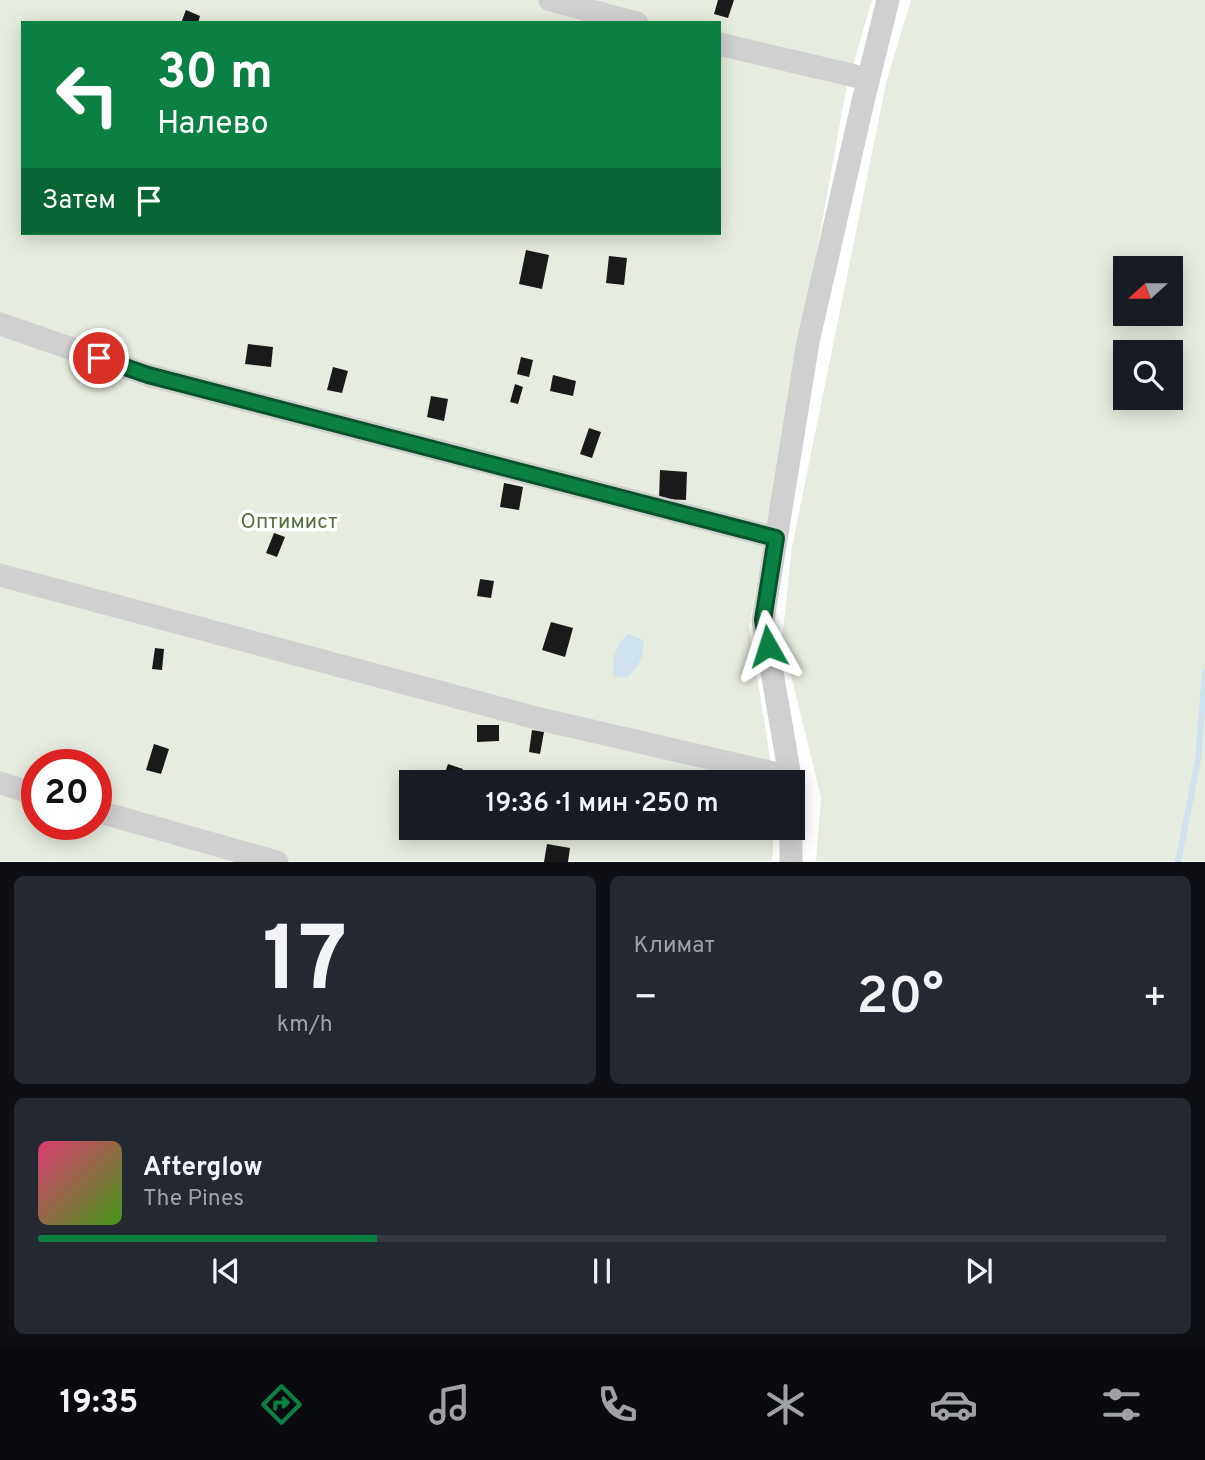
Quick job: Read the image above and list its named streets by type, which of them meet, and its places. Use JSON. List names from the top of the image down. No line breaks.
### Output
{"parks":["Оптимист"],"north":"left","page":{"turn":["30 m","Налево"],"then":"Затем","limit":"20","trip":"19:36 · 1 мин · 250 m","tile":[["17","km/h"],"Климат"],"heat":["−","20°","+"],"song":["Afterglow","The Pines"],"tabs":"19:35"}}
